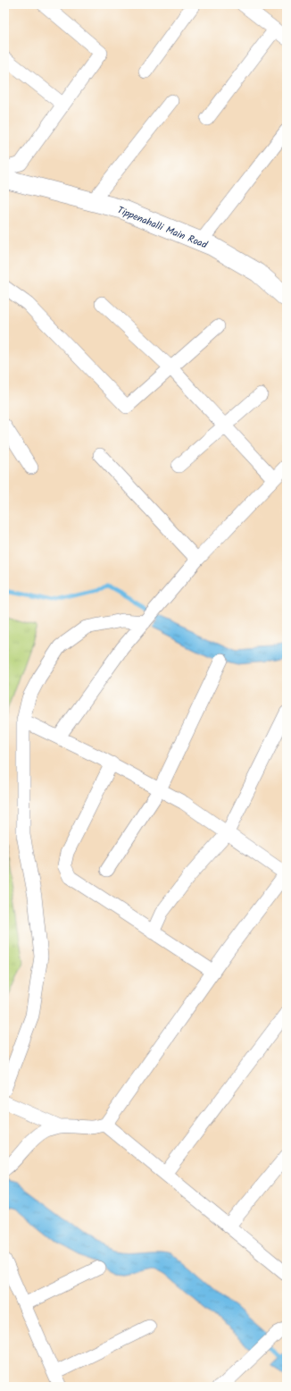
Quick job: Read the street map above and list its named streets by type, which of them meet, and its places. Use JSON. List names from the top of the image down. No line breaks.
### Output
{"streets":{"street":["Tippenahalli Main Road"]}}
